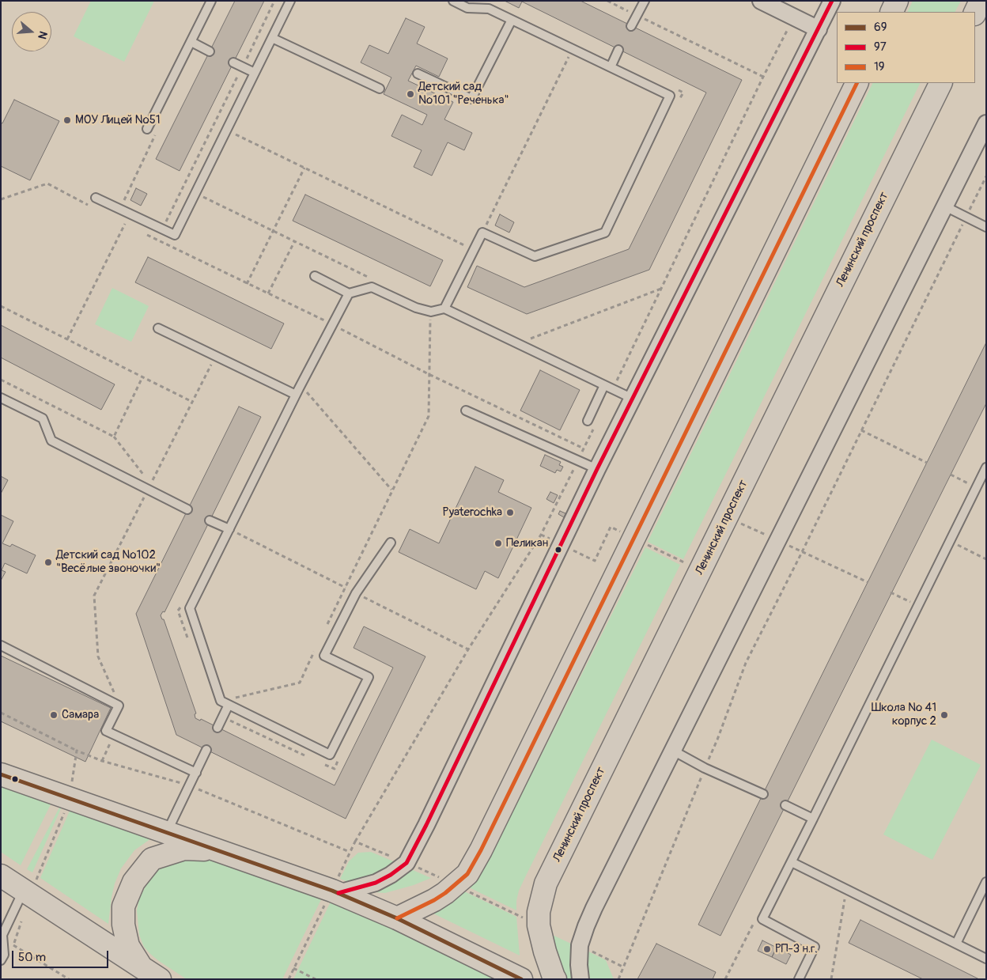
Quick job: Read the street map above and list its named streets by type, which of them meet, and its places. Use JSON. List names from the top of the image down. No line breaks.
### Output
{"streets":{"main road":["Ленинский проспект"]},"places":["Детский сад №101 \"Реченька\"","МОУ Лицей №51","Pyaterochka","Пеликан","Детский сад №102 \"Весёлые звоночки\"","Самара","Школа № 41 корпус 2","РП-3 н.г."],"lines":["transit line 97","transit line 19","transit line 69"],"legend":["69","97","19"],"scale_bar":"50 m","north":"right"}
